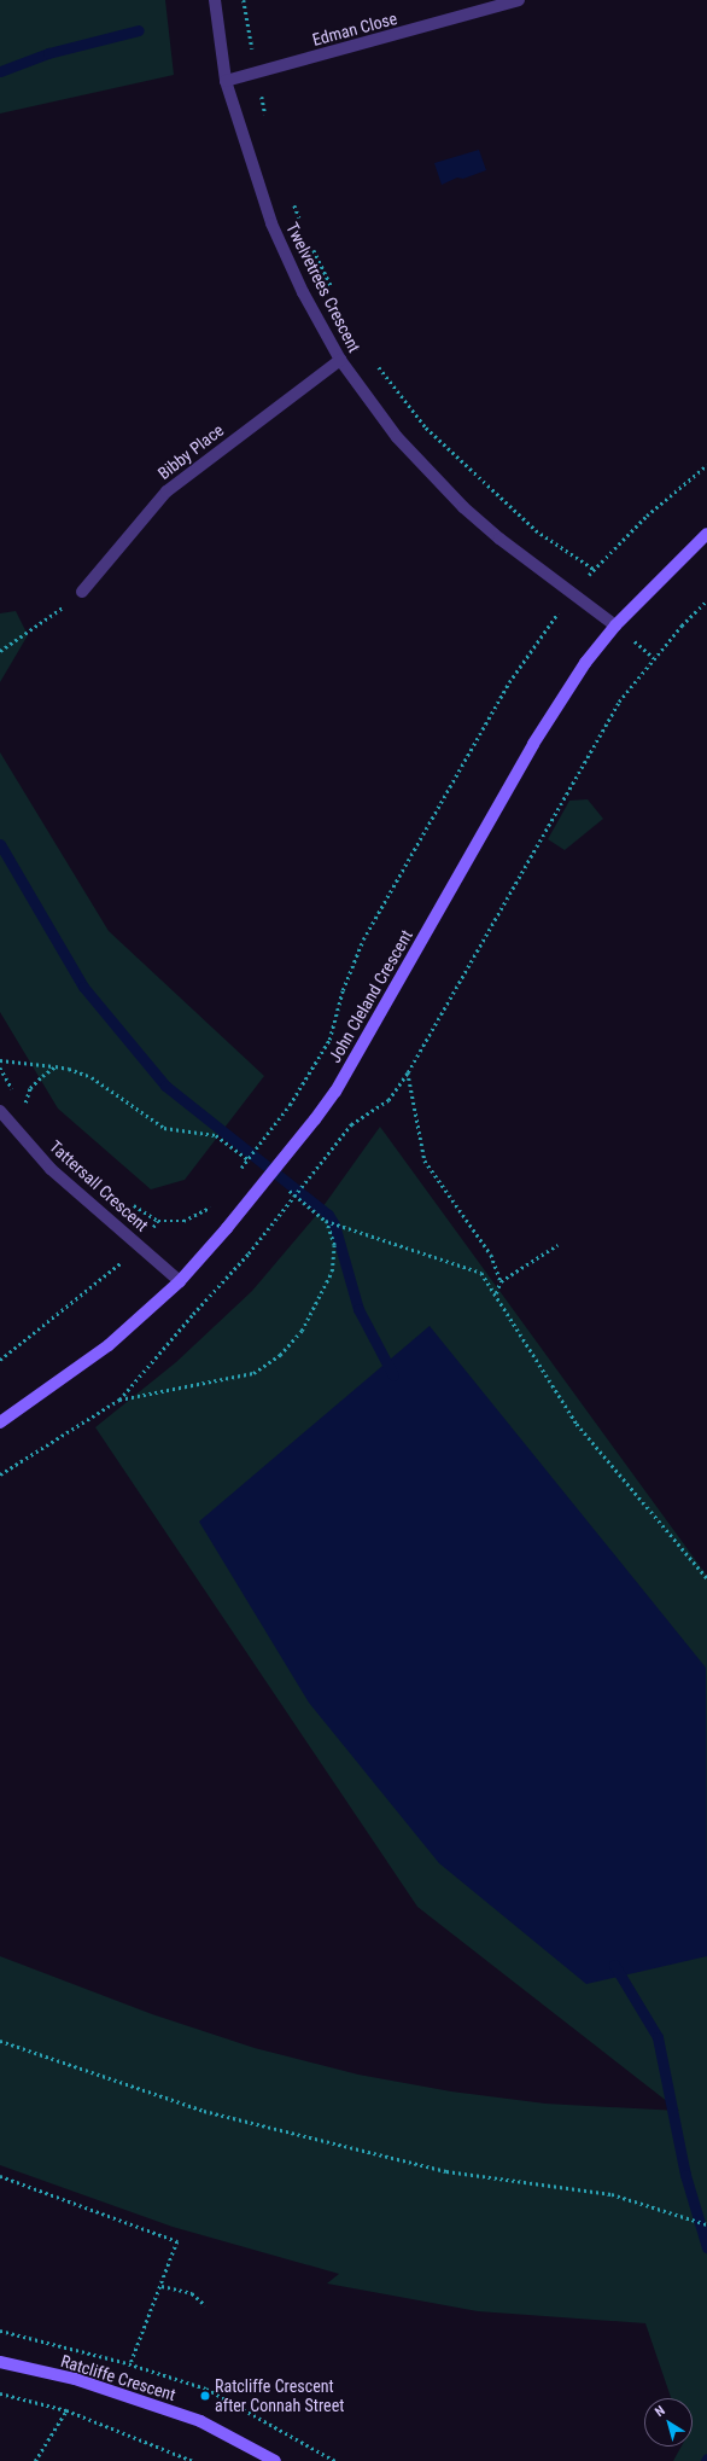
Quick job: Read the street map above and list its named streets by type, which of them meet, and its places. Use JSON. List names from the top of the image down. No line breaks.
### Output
{"streets":{"street":["Edman Close","Twelvetrees Crescent","Bibby Place","John Cleland Crescent","Tattersall Crescent","Ratcliffe Crescent"]},"crossings":[["Edman Close","Twelvetrees Crescent"],["Twelvetrees Crescent","Bibby Place"],["Twelvetrees Crescent","John Cleland Crescent"],["John Cleland Crescent","Tattersall Crescent"]],"places":["Ratcliffe Crescent after Connah Street"],"north":"top left"}
